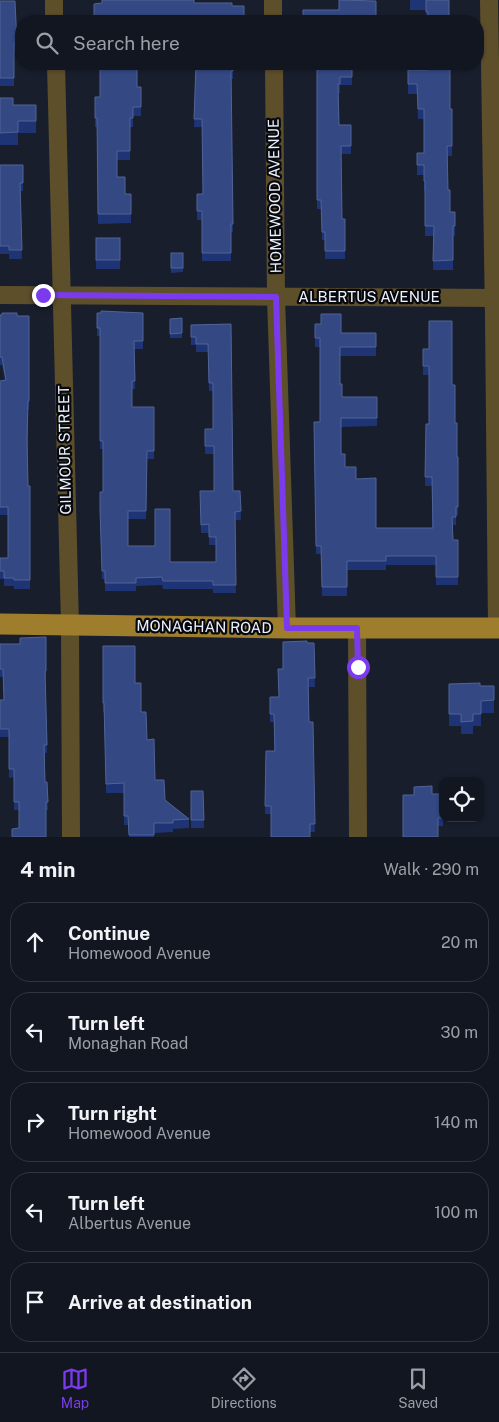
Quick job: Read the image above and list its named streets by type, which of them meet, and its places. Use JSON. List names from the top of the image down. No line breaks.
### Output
{"streets":{"main road":["MONAGHAN ROAD"],"street":["HOMEWOOD AVENUE","ALBERTUS AVENUE","GILMOUR STREET"]},"crossings":[["HOMEWOOD AVENUE","ALBERTUS AVENUE"],["HOMEWOOD AVENUE","MONAGHAN ROAD"],["ALBERTUS AVENUE","GILMOUR STREET"],["GILMOUR STREET","MONAGHAN ROAD"]],"page":{"search":"Search here","heading":["4 min","Walk · 290 m"],"list":[["Continue","Homewood Avenue","20 m"],["Turn left","Monaghan Road","30 m"],["Turn right","Homewood Avenue","140 m"],["Turn left","Albertus Avenue","100 m"],"Arrive at destination"],"nav":["Map","Directions","Saved"]}}
